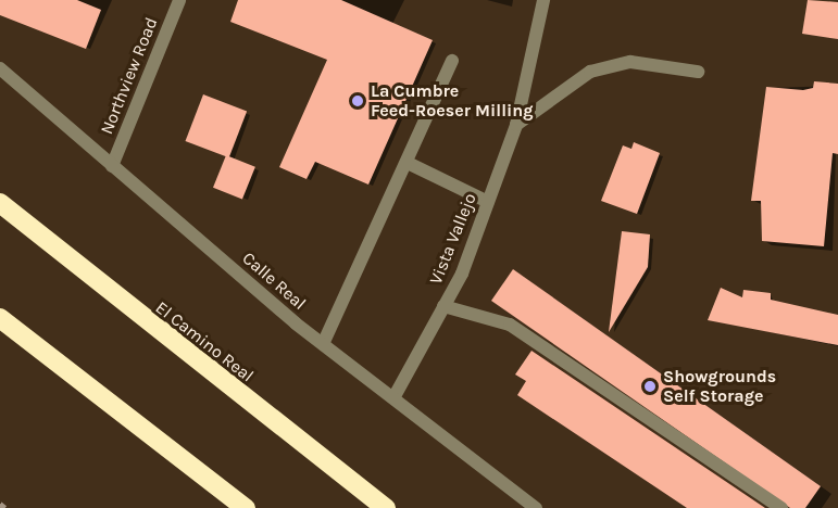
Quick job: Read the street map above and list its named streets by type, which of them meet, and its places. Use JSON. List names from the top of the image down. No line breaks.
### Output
{"streets":{"highway":["El Camino Real"],"street":["Northview Road","Vista Vallejo","Calle Real"]},"crossings":[["Northview Road","Calle Real"],["Vista Vallejo","Calle Real"]],"places":["La Cumbre Feed-Roeser Milling","Showgrounds Self Storage"]}
